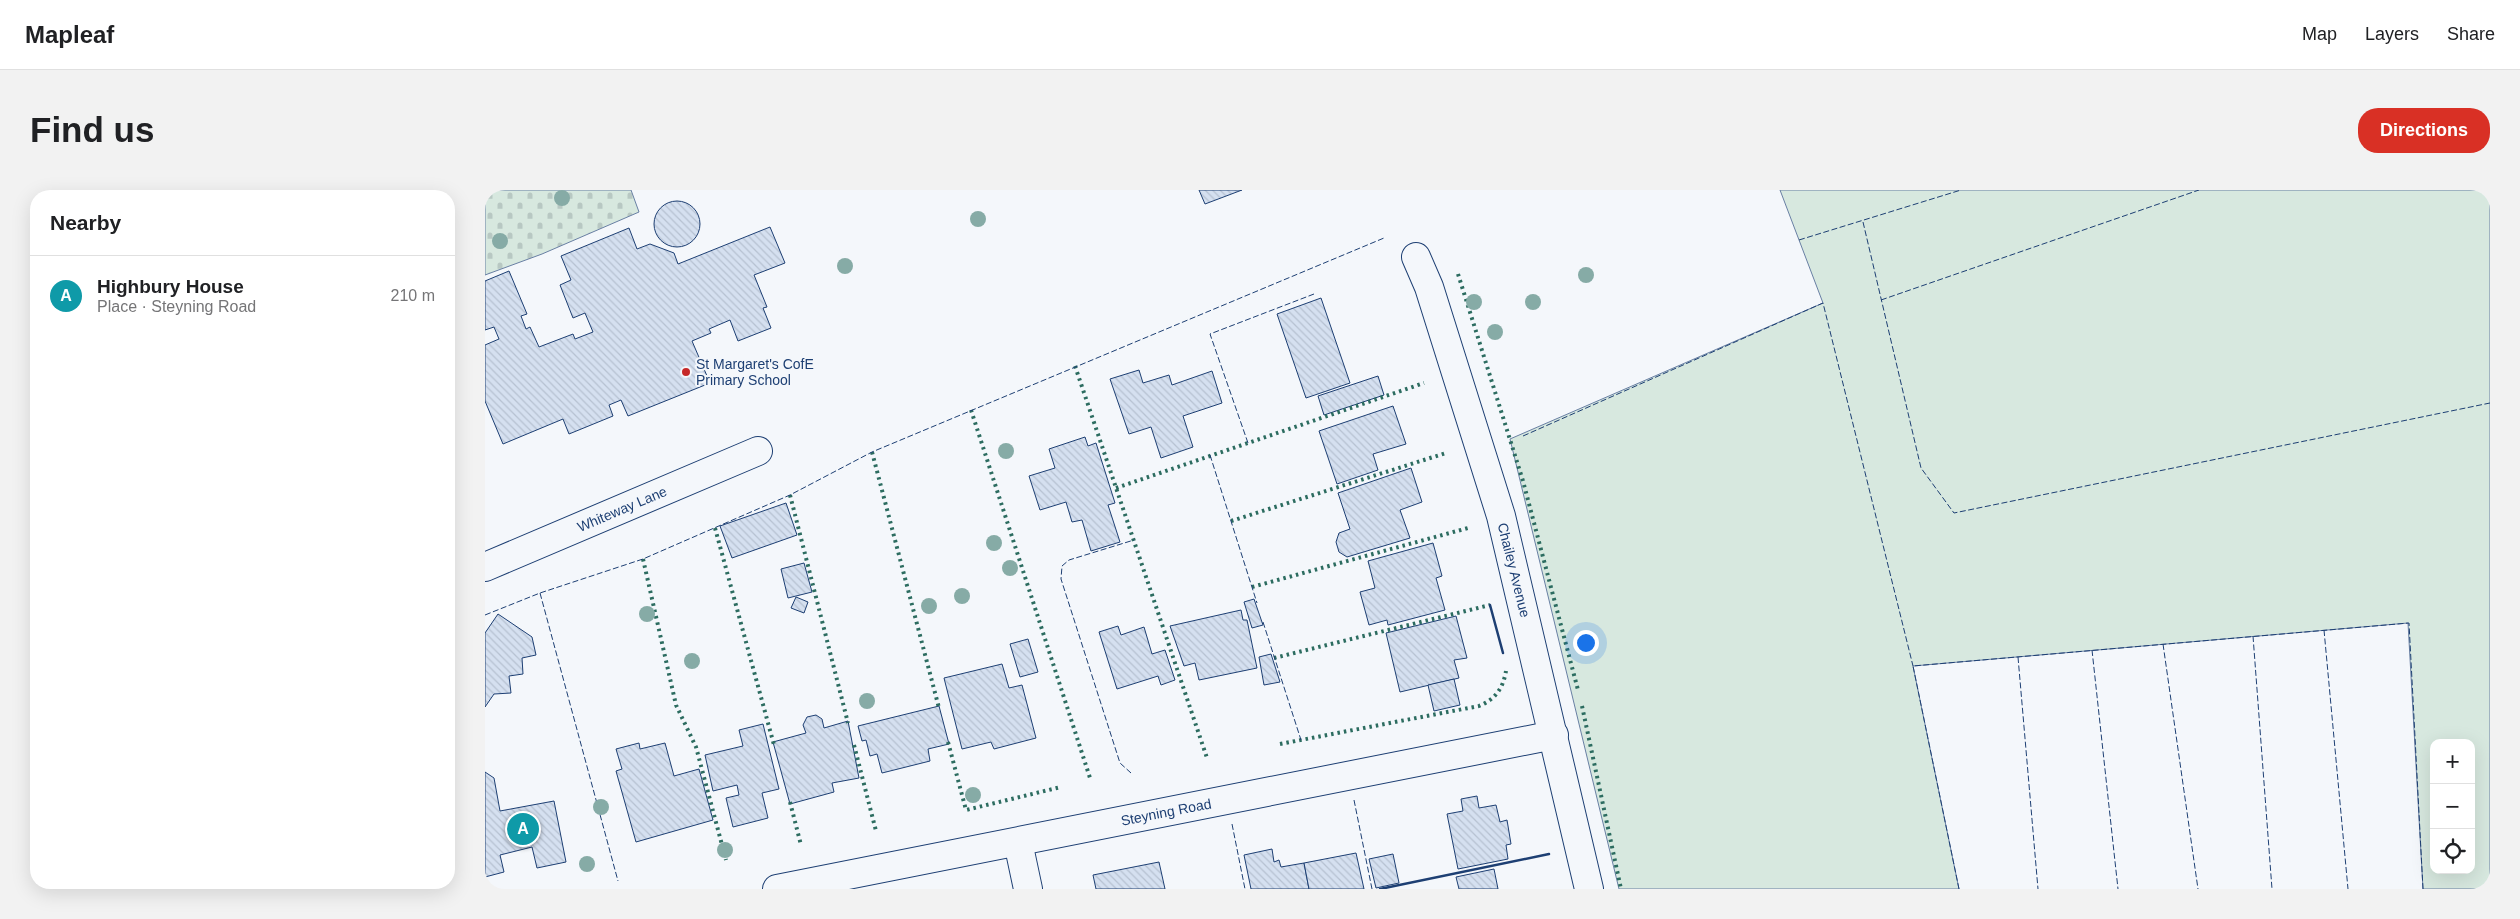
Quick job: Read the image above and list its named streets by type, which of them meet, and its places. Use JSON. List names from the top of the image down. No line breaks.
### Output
{"streets":{"street":["Whiteway Lane","Chailey Avenue","Steyning Road"]},"crossings":[["Chailey Avenue","Steyning Road"]],"places":["St Margaret's CofE Primary School"],"page":{"header":"Mapleaf","nav":["Map","Layers","Share"],"buttons":"Directions","title":"Find us","heading":"Nearby","list":[{"mark":"A","name":"Highbury House","note":"Place · Steyning Road","value":"210 m"}],"map_buttons":["+","−"],"pins":"A"}}
